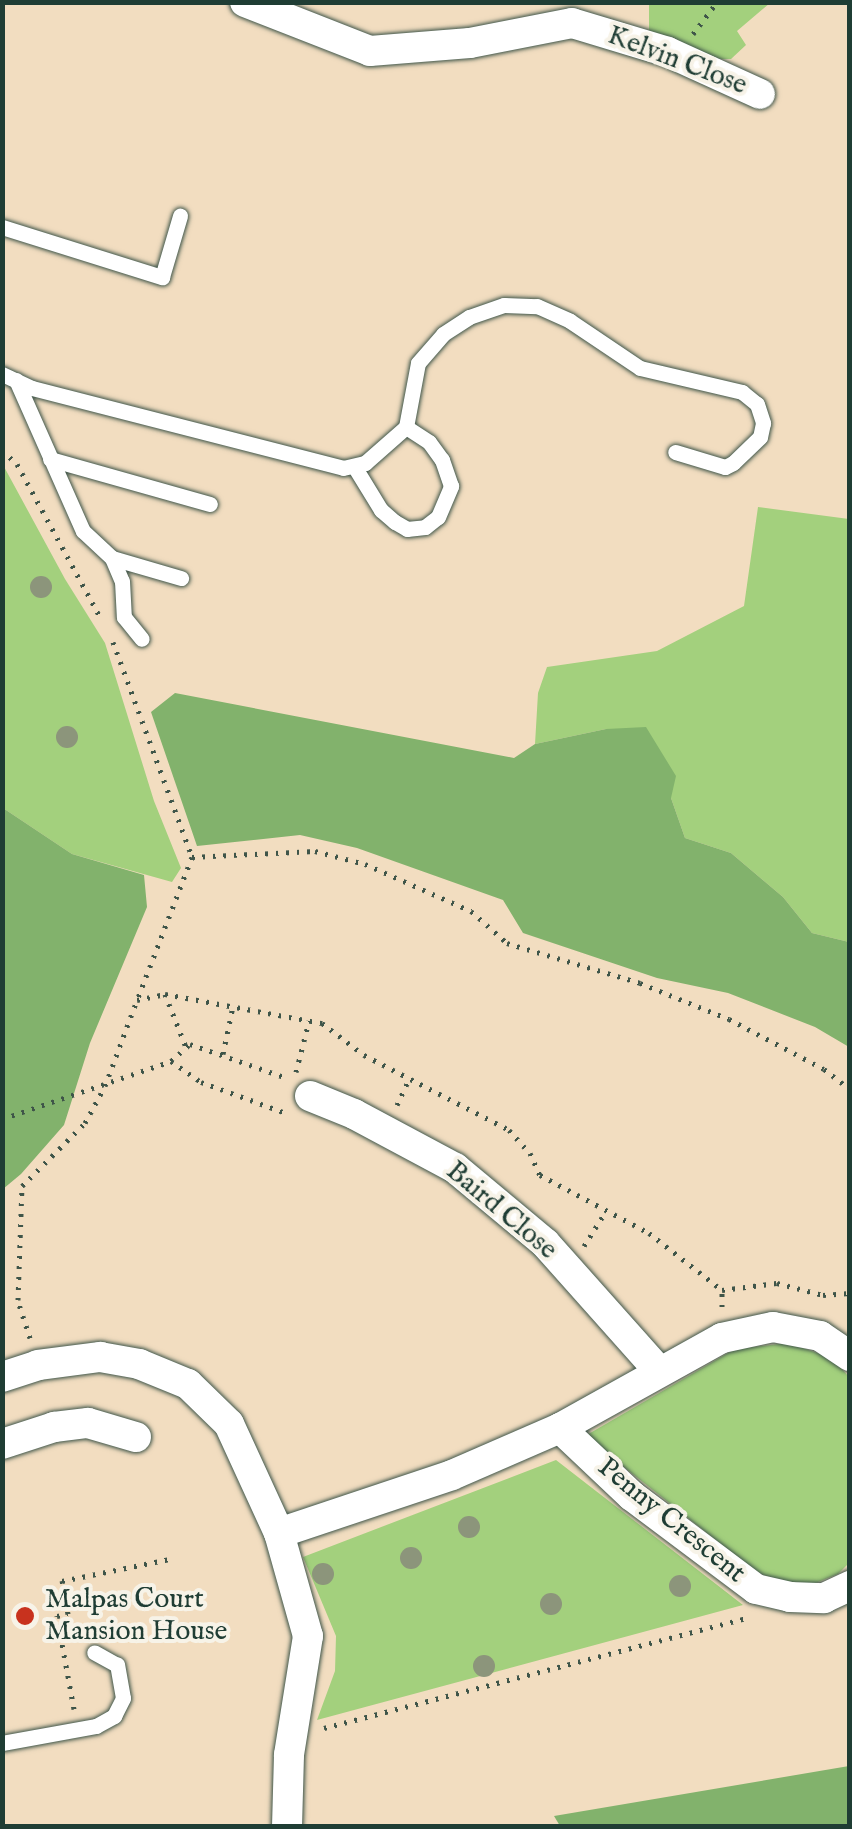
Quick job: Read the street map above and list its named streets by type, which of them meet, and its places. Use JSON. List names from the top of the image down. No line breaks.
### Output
{"streets":{"street":["Kelvin Close","Baird Close","Penny Crescent"]},"places":["Malpas Court Mansion House"]}
